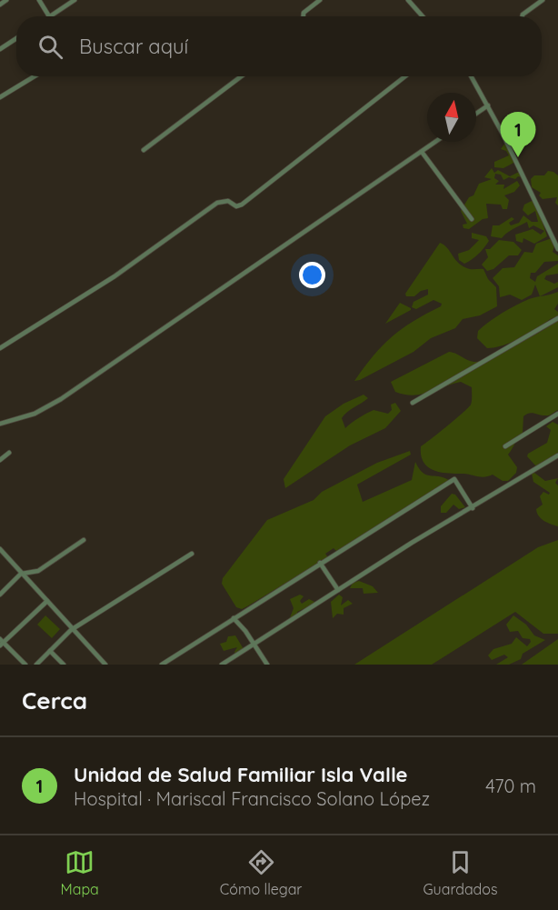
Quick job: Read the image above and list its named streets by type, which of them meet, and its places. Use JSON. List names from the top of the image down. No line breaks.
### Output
{"north":"top","page":{"search":"Buscar aquí","pins":"1","heading":"Cerca","list":[{"mark":"1","name":"Unidad de Salud Familiar Isla Valle","note":"Hospital · Mariscal Francisco Solano López","value":"470 m"}],"nav":["Mapa","Cómo llegar","Guardados"]}}
